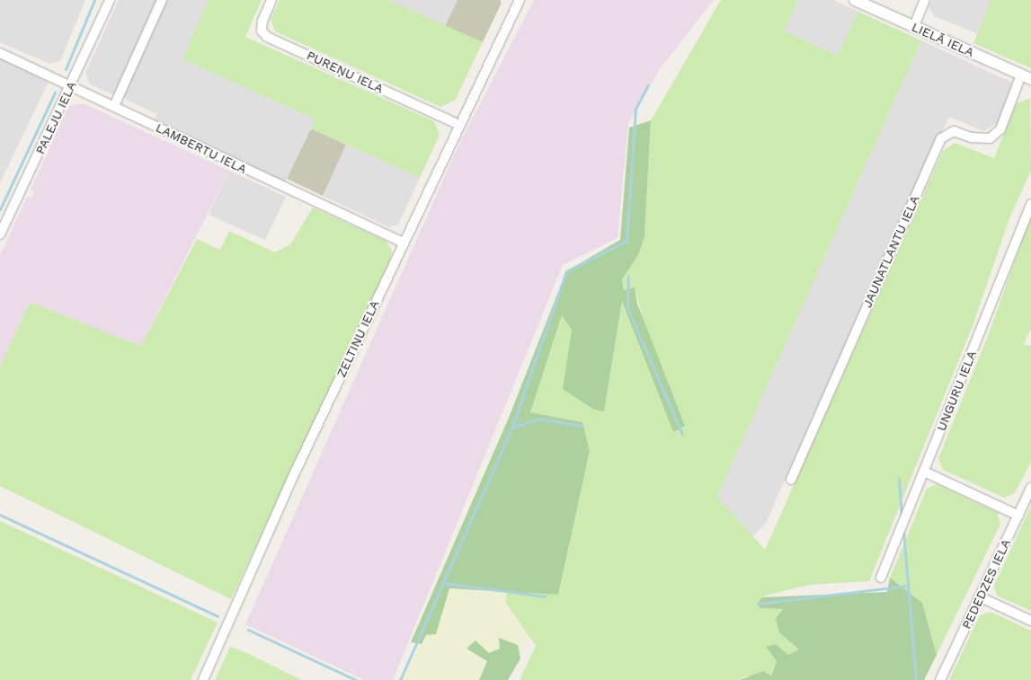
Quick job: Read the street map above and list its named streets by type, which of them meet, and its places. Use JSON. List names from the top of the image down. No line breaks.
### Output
{"streets":{"street":["LIELĀ IELA","PUREŅU IELA","PALEJU IELA","LAMBERTU IELA","JAUNATLANTU IELA","ZELTIŅU IELA","UNGURU IELA","PEDEDZES IELA"]},"crossings":[["LIELĀ IELA","JAUNATLANTU IELA"],["PUREŅU IELA","ZELTIŅU IELA"],["PALEJU IELA","LAMBERTU IELA"],["LAMBERTU IELA","ZELTIŅU IELA"]]}
